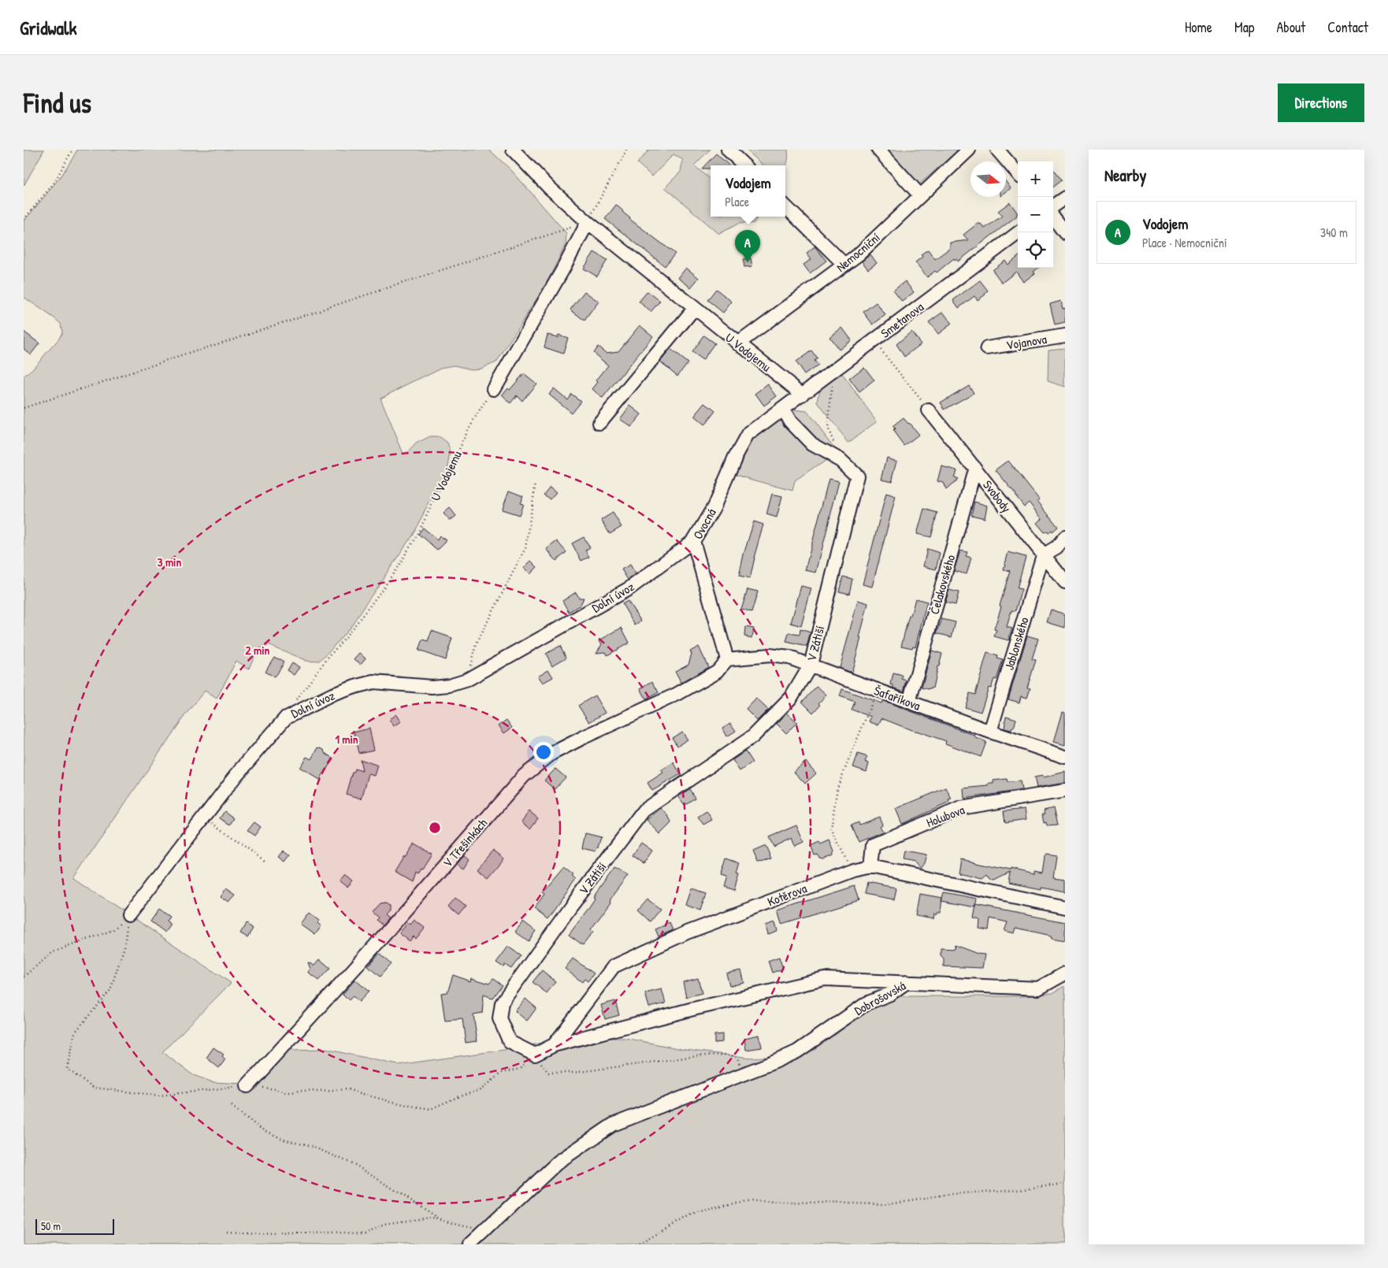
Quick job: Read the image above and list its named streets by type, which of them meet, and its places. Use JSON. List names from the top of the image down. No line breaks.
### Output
{"streets":{"street":["Nemocniční","Smetanova","Vojanova","U Vodojemu","Svobody","Ovocná","Čelakovského","Dolní úvoz","V Zátiší","Jablonského","Šafaříkova","Holubova","V Třešinkách","Kotěrova","Dobrošovská"]},"crossings":[["Nemocniční","U Vodojemu"],["Smetanova","U Vodojemu"],["Smetanova","Ovocná"],["Smetanova","V Zátiší"],["Svobody","Čelakovského"],["Svobody","Jablonského"],["Ovocná","Dolní úvoz"],["Ovocná","V Zátiší"],["Ovocná","Šafaříkova"],["Ovocná","V Třešinkách"],["Čelakovského","Šafaříkova"],["V Zátiší","Šafaříkova"],["Jablonského","Šafaříkova"],["Šafaříkova","V Třešinkách"],["Holubova","Kotěrova"]],"scale_bar":"50 m","north":"right","page":{"header":"Gridwalk","nav":["Home","Map","About","Contact"],"buttons":"Directions","title":"Find us","heading":"Nearby","map_buttons":["+","−"],"popup":["Vodojem","Place"],"list":[{"mark":"A","name":"Vodojem","note":"Place · Nemocniční","value":"340 m"}],"pins":"A","scale":"50 m"},"rings":["3 min","2 min","1 min"]}
